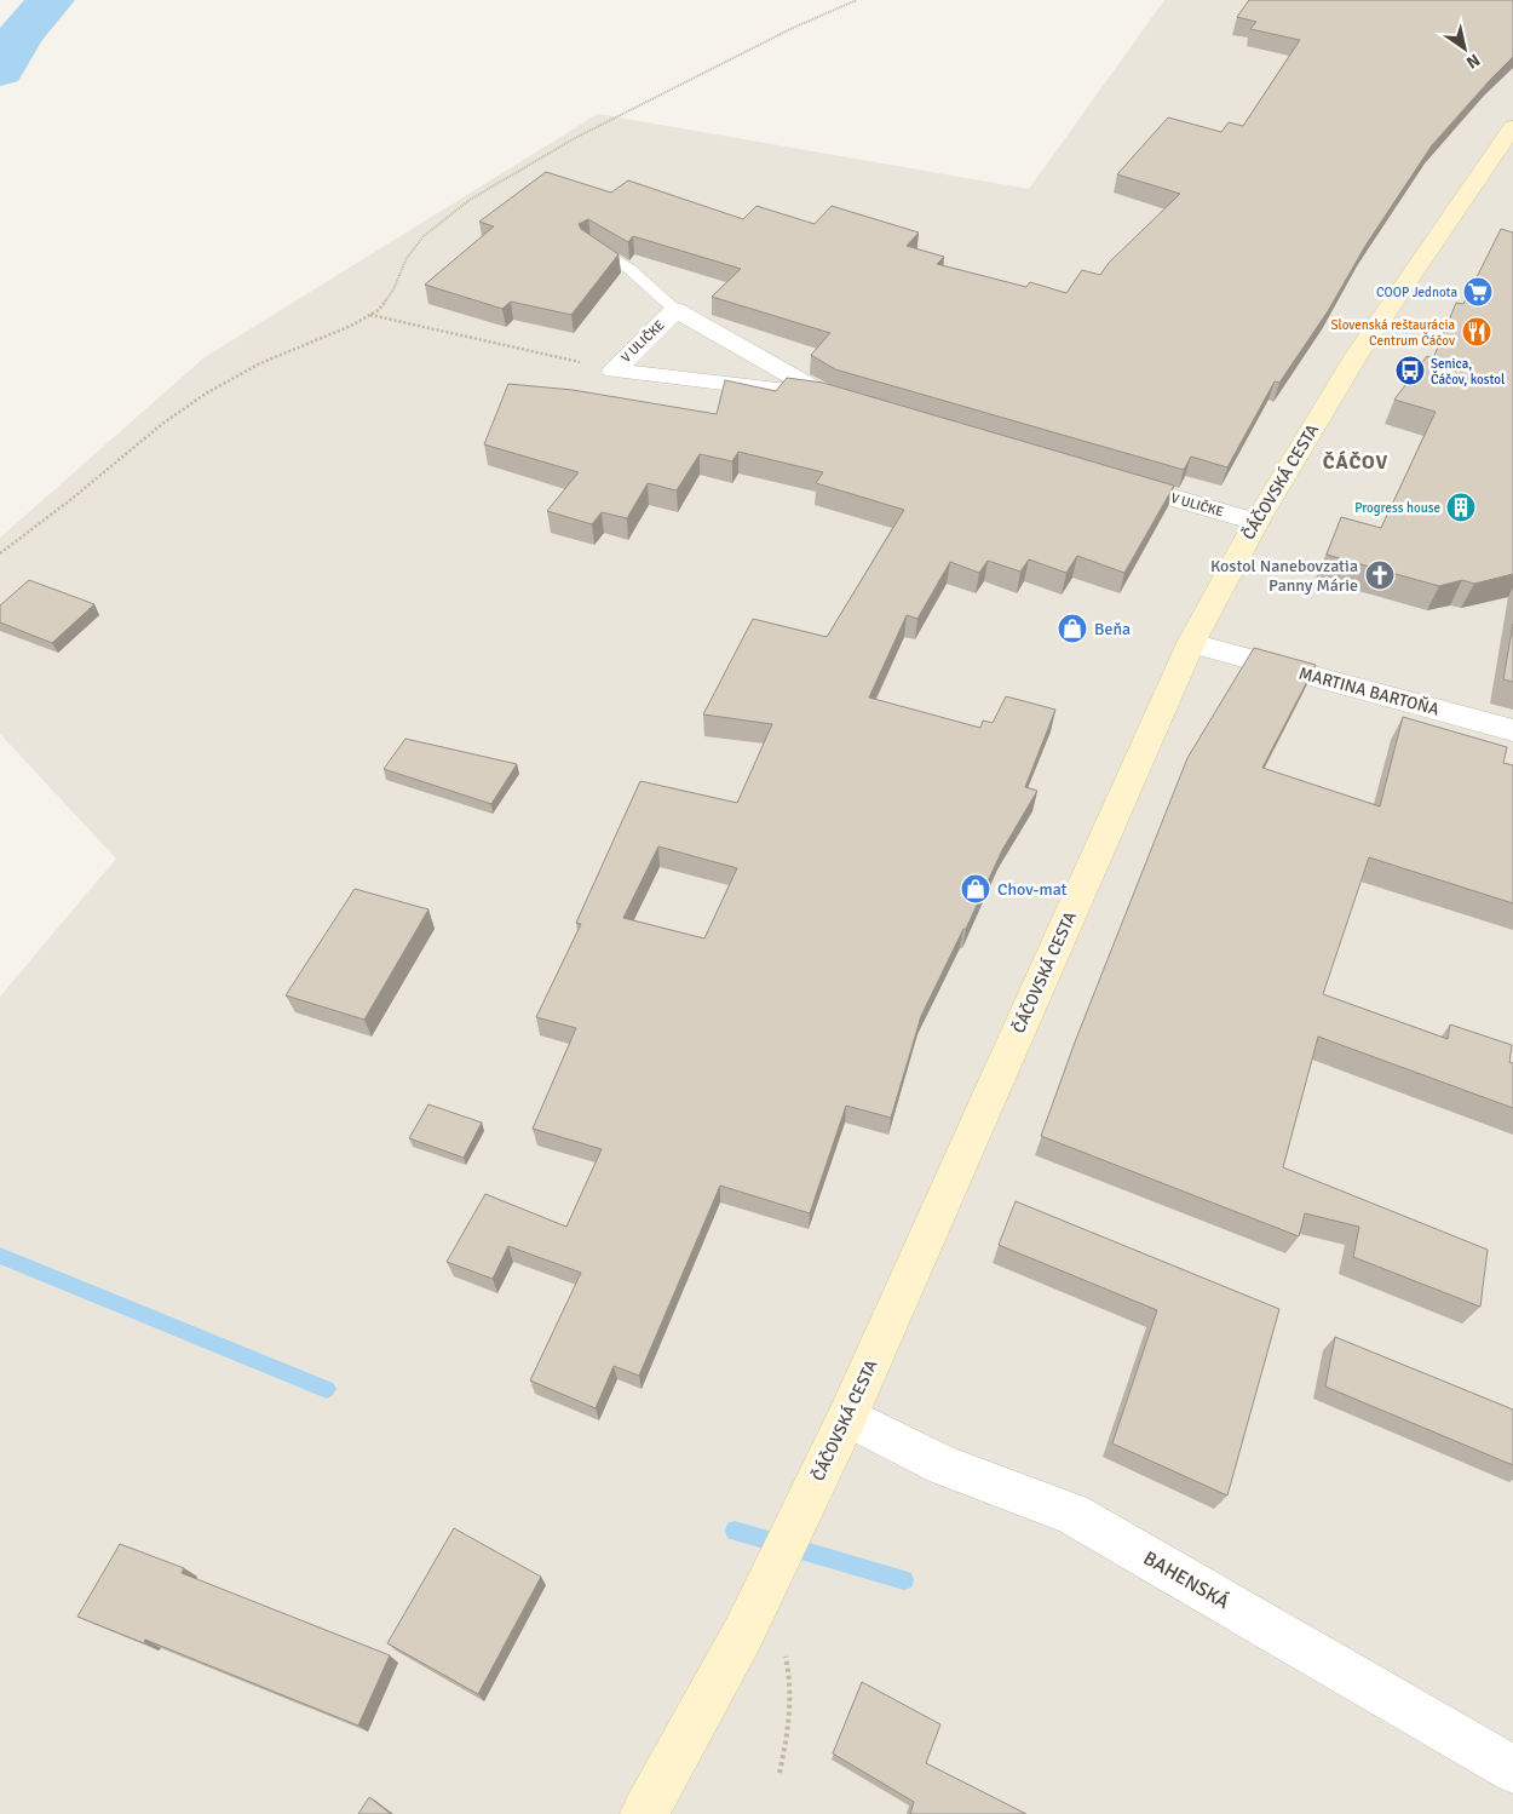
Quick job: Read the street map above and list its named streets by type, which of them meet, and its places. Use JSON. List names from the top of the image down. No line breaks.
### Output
{"streets":{"main road":["ČÁČOVSKÁ CESTA"],"street":["V ULIČKE","MARTINA BARTOŇA","BAHENSKÁ"]},"crossings":[["V ULIČKE","ČÁČOVSKÁ CESTA"],["ČÁČOVSKÁ CESTA","MARTINA BARTOŇA"],["ČÁČOVSKÁ CESTA","BAHENSKÁ"]],"districts":["ČÁČOV"],"places":{"supermarket":["COOP Jednota"],"restaurant":["Slovenská reštaurácia Centrum Čáčov"],"bus stop":["Senica, Čáčov, kostol"],"building":["Progress house"],"church":["Kostol Nanebovzatia Panny Márie"],"shop":["Beňa","Chov-mat"]},"north":"bottom right"}
